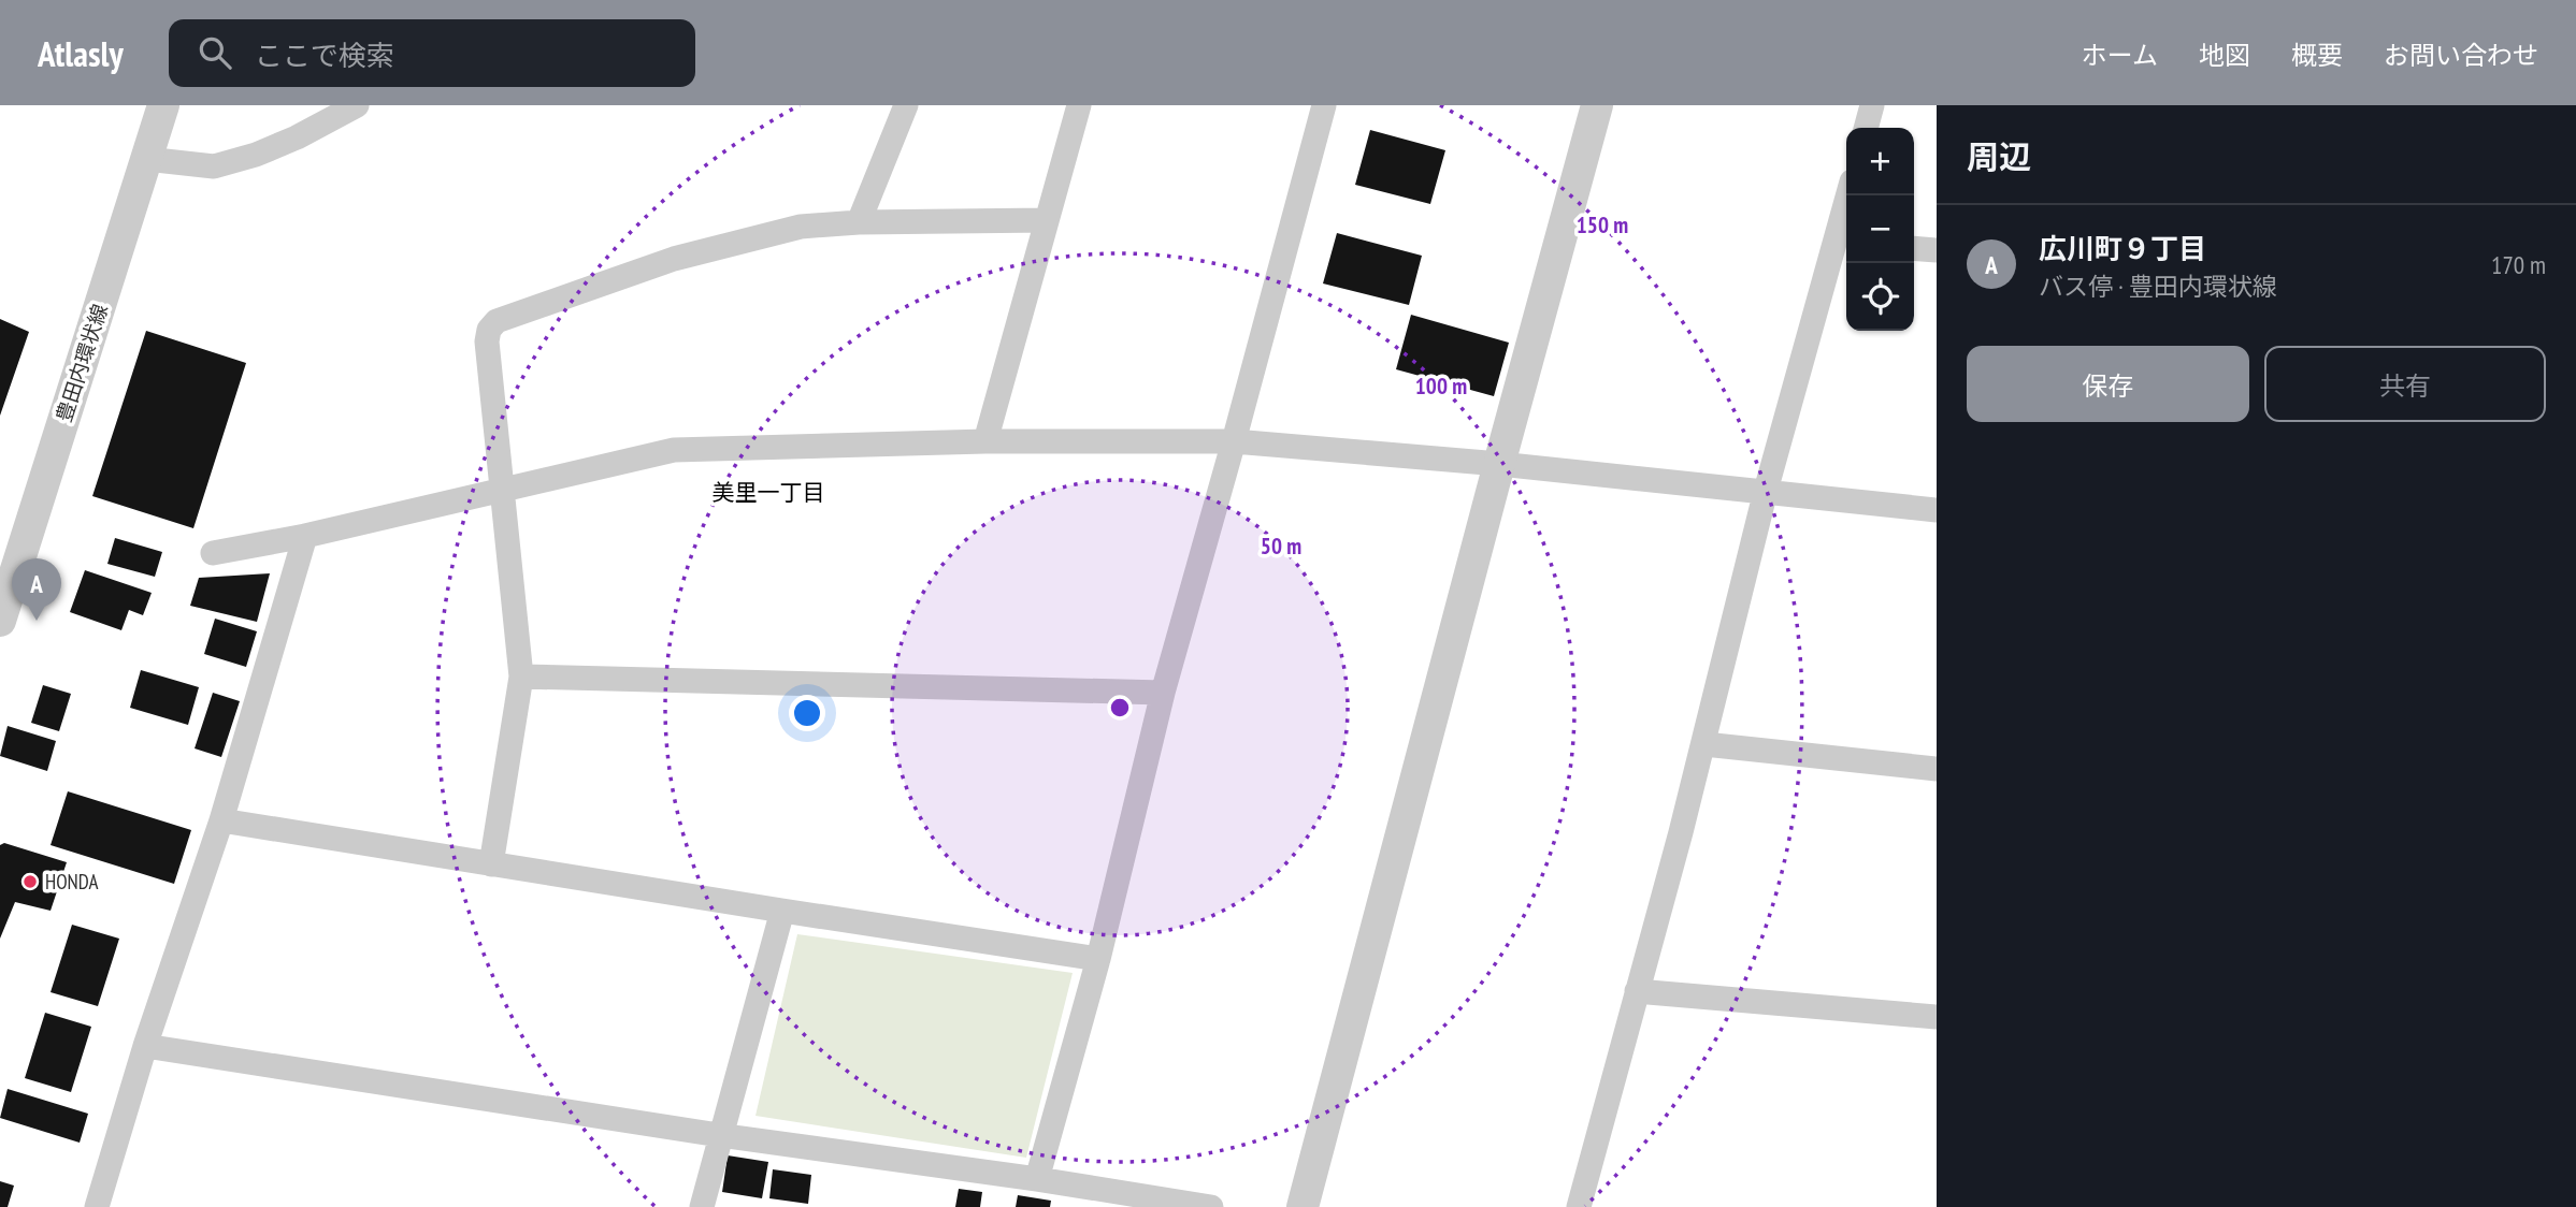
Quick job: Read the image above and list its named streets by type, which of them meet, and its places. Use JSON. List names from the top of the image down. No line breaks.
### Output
{"streets":{"street":["豊田内環状線"]},"districts":["美里一丁目"],"places":["HONDA"],"page":{"header":"Atlasly","search":"ここで検索","nav":["ホーム","地図","概要","お問い合わせ"],"heading":"周辺","map_buttons":["+","−"],"list":[{"mark":"A","name":"広川町９丁目","note":"バス停 · 豊田内環状線","value":"170 m"}],"buttons":["保存","共有"],"pins":"A"},"rings":["150 m","100 m","50 m"]}
